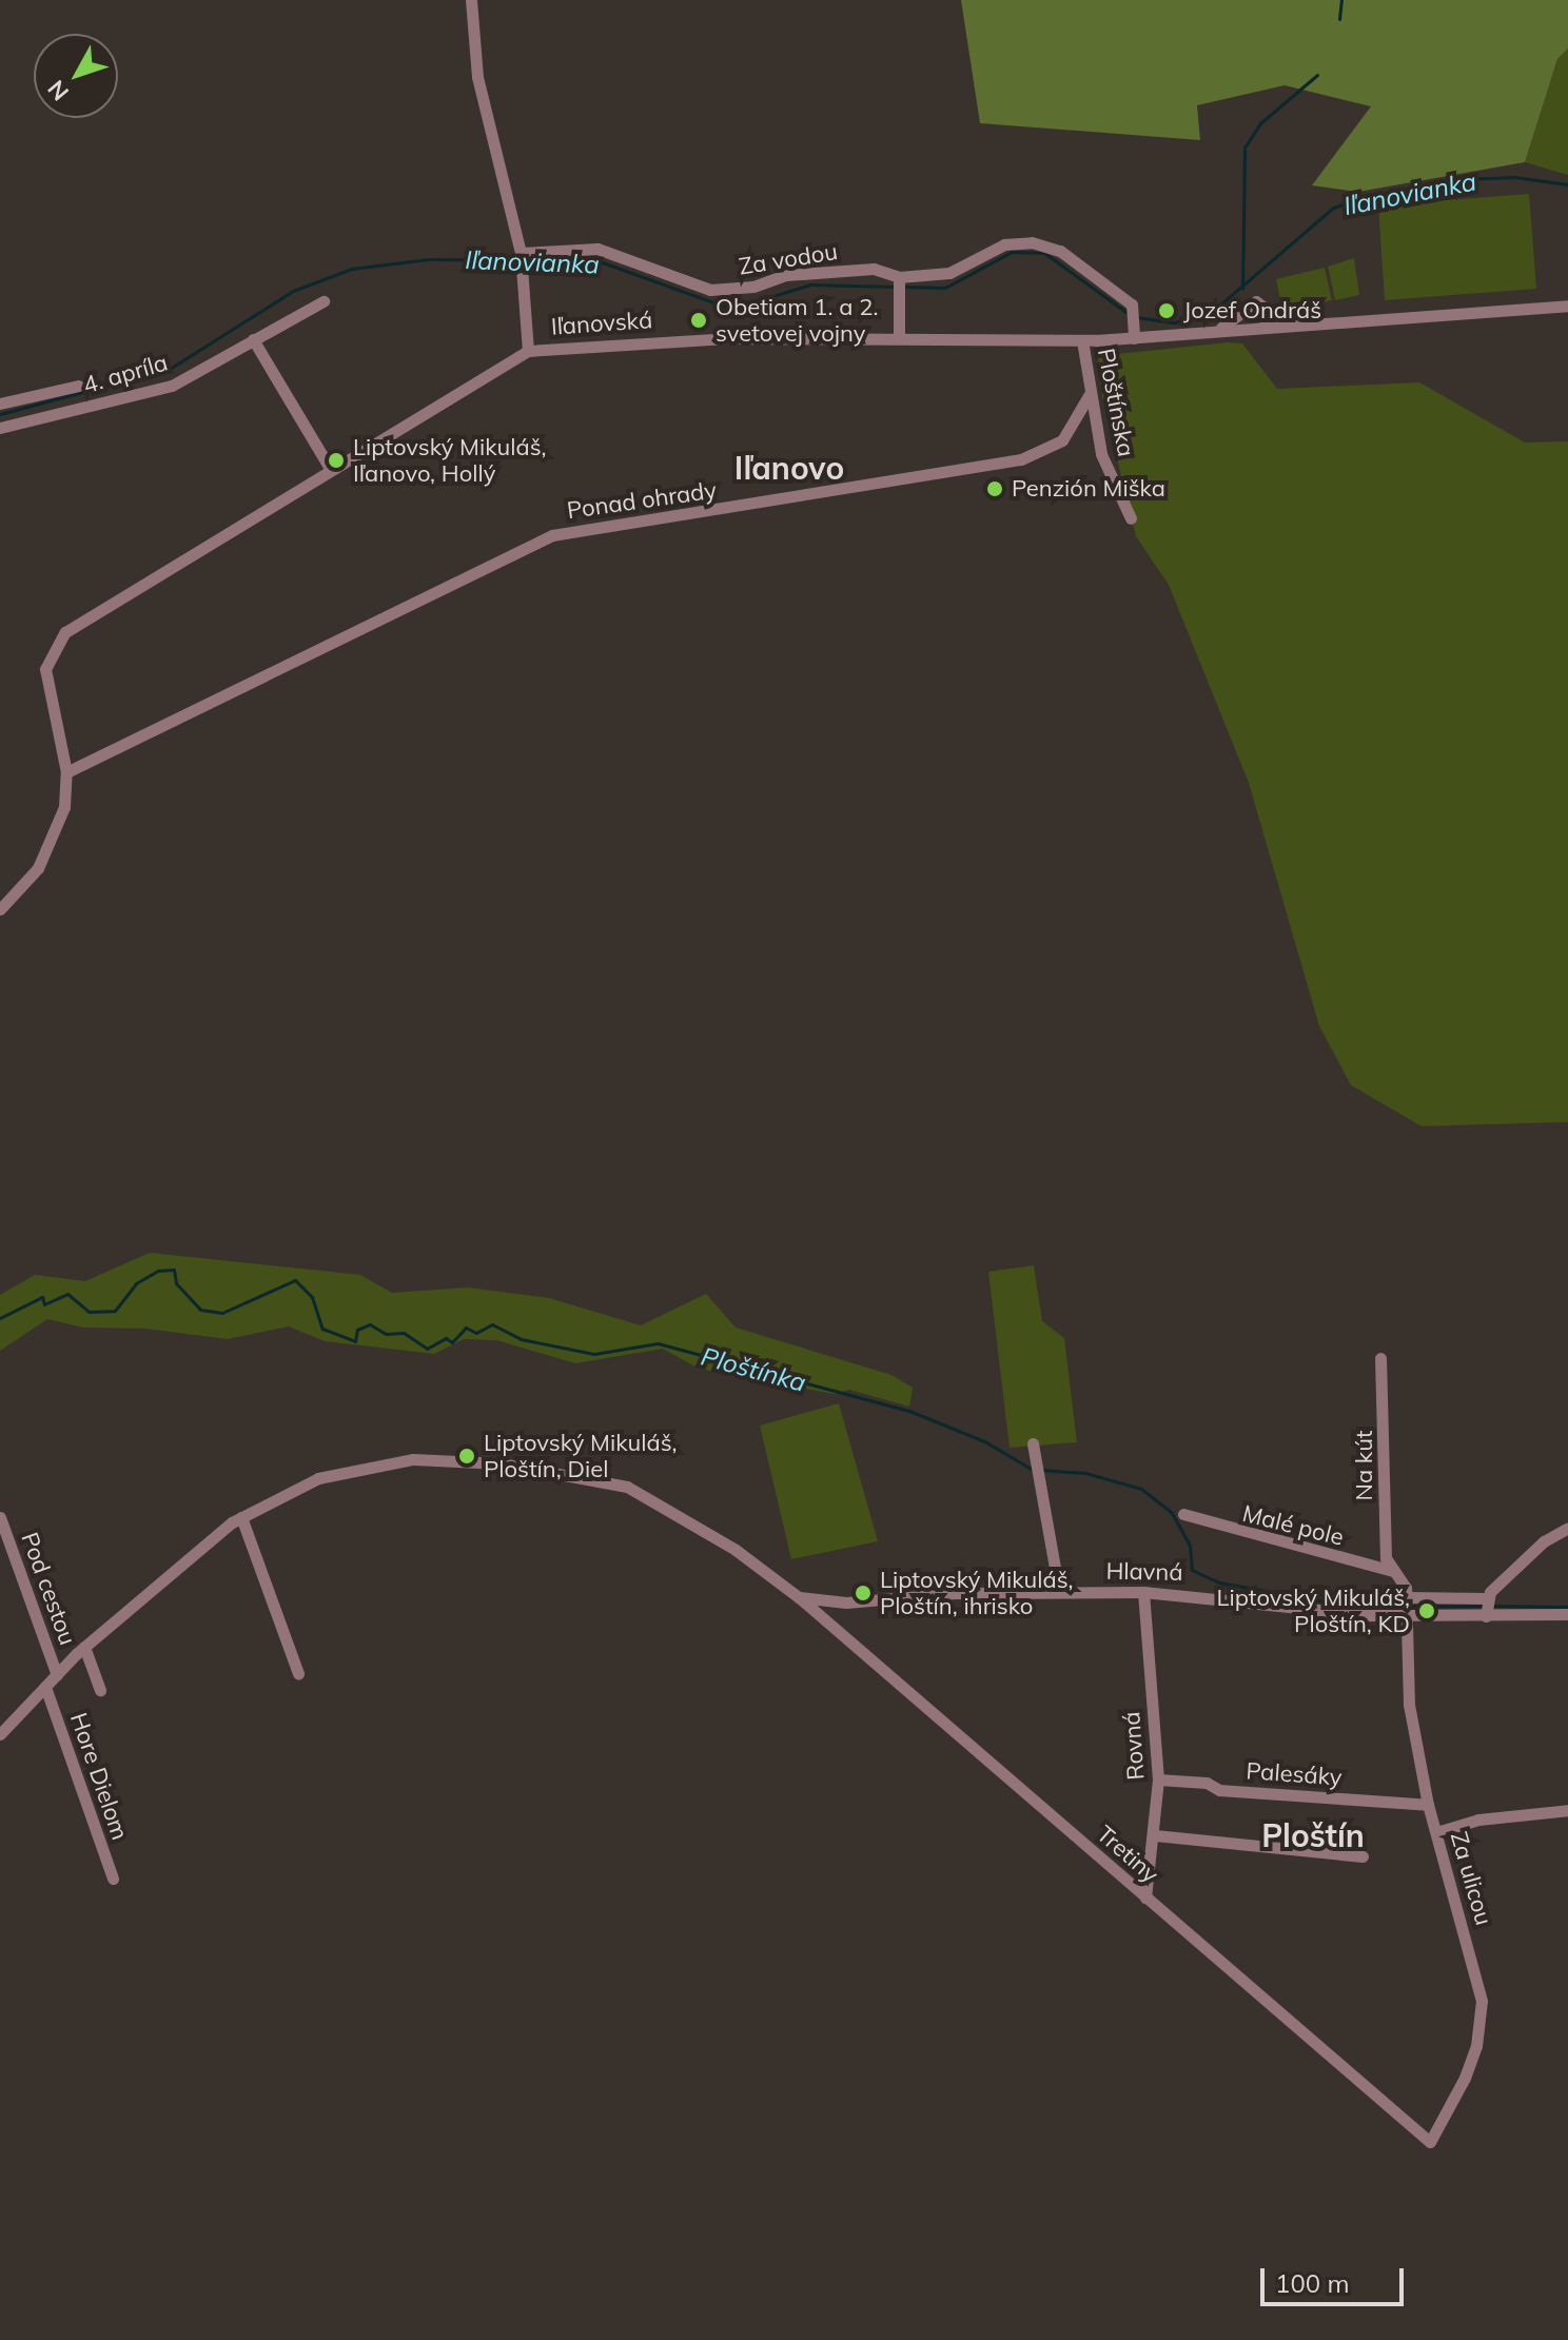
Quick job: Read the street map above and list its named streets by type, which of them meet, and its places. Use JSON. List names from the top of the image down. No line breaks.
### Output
{"streets":{"street":["Za vodou","Iľanovská","4. apríla","Ploštínska","Ponad ohrady","Na kút","Malé pole","Hlavná","Pod cestou","Rovná","Palesáky","Hore Dielom","Tretiny","Za ulicou"]},"crossings":[["Za vodou","Iľanovská"],["Iľanovská","Ploštínska"],["Iľanovská","Ponad ohrady"],["Ploštínska","Ponad ohrady"],["Na kút","Malé pole"],["Na kút","Hlavná"],["Na kút","Za ulicou"],["Hlavná","Rovná"],["Hlavná","Tretiny"],["Hlavná","Za ulicou"],["Pod cestou","Tretiny"],["Rovná","Palesáky"],["Rovná","Tretiny"],["Palesáky","Za ulicou"],["Hore Dielom","Tretiny"],["Tretiny","Za ulicou"]],"districts":["Iľanovo","Ploštín"],"water":["Iľanovianka","Ploštínka"],"places":["Jozef Ondráš","Obetiam 1. a 2. svetovej vojny","Liptovský Mikuláš, Iľanovo, Hollý","Penzión Miška","Liptovský Mikuláš, Ploštín, Diel","Liptovský Mikuláš, Ploštín, ihrisko","Liptovský Mikuláš, Ploštín, KD"],"scale_bar":"100 m","north":"bottom left"}
